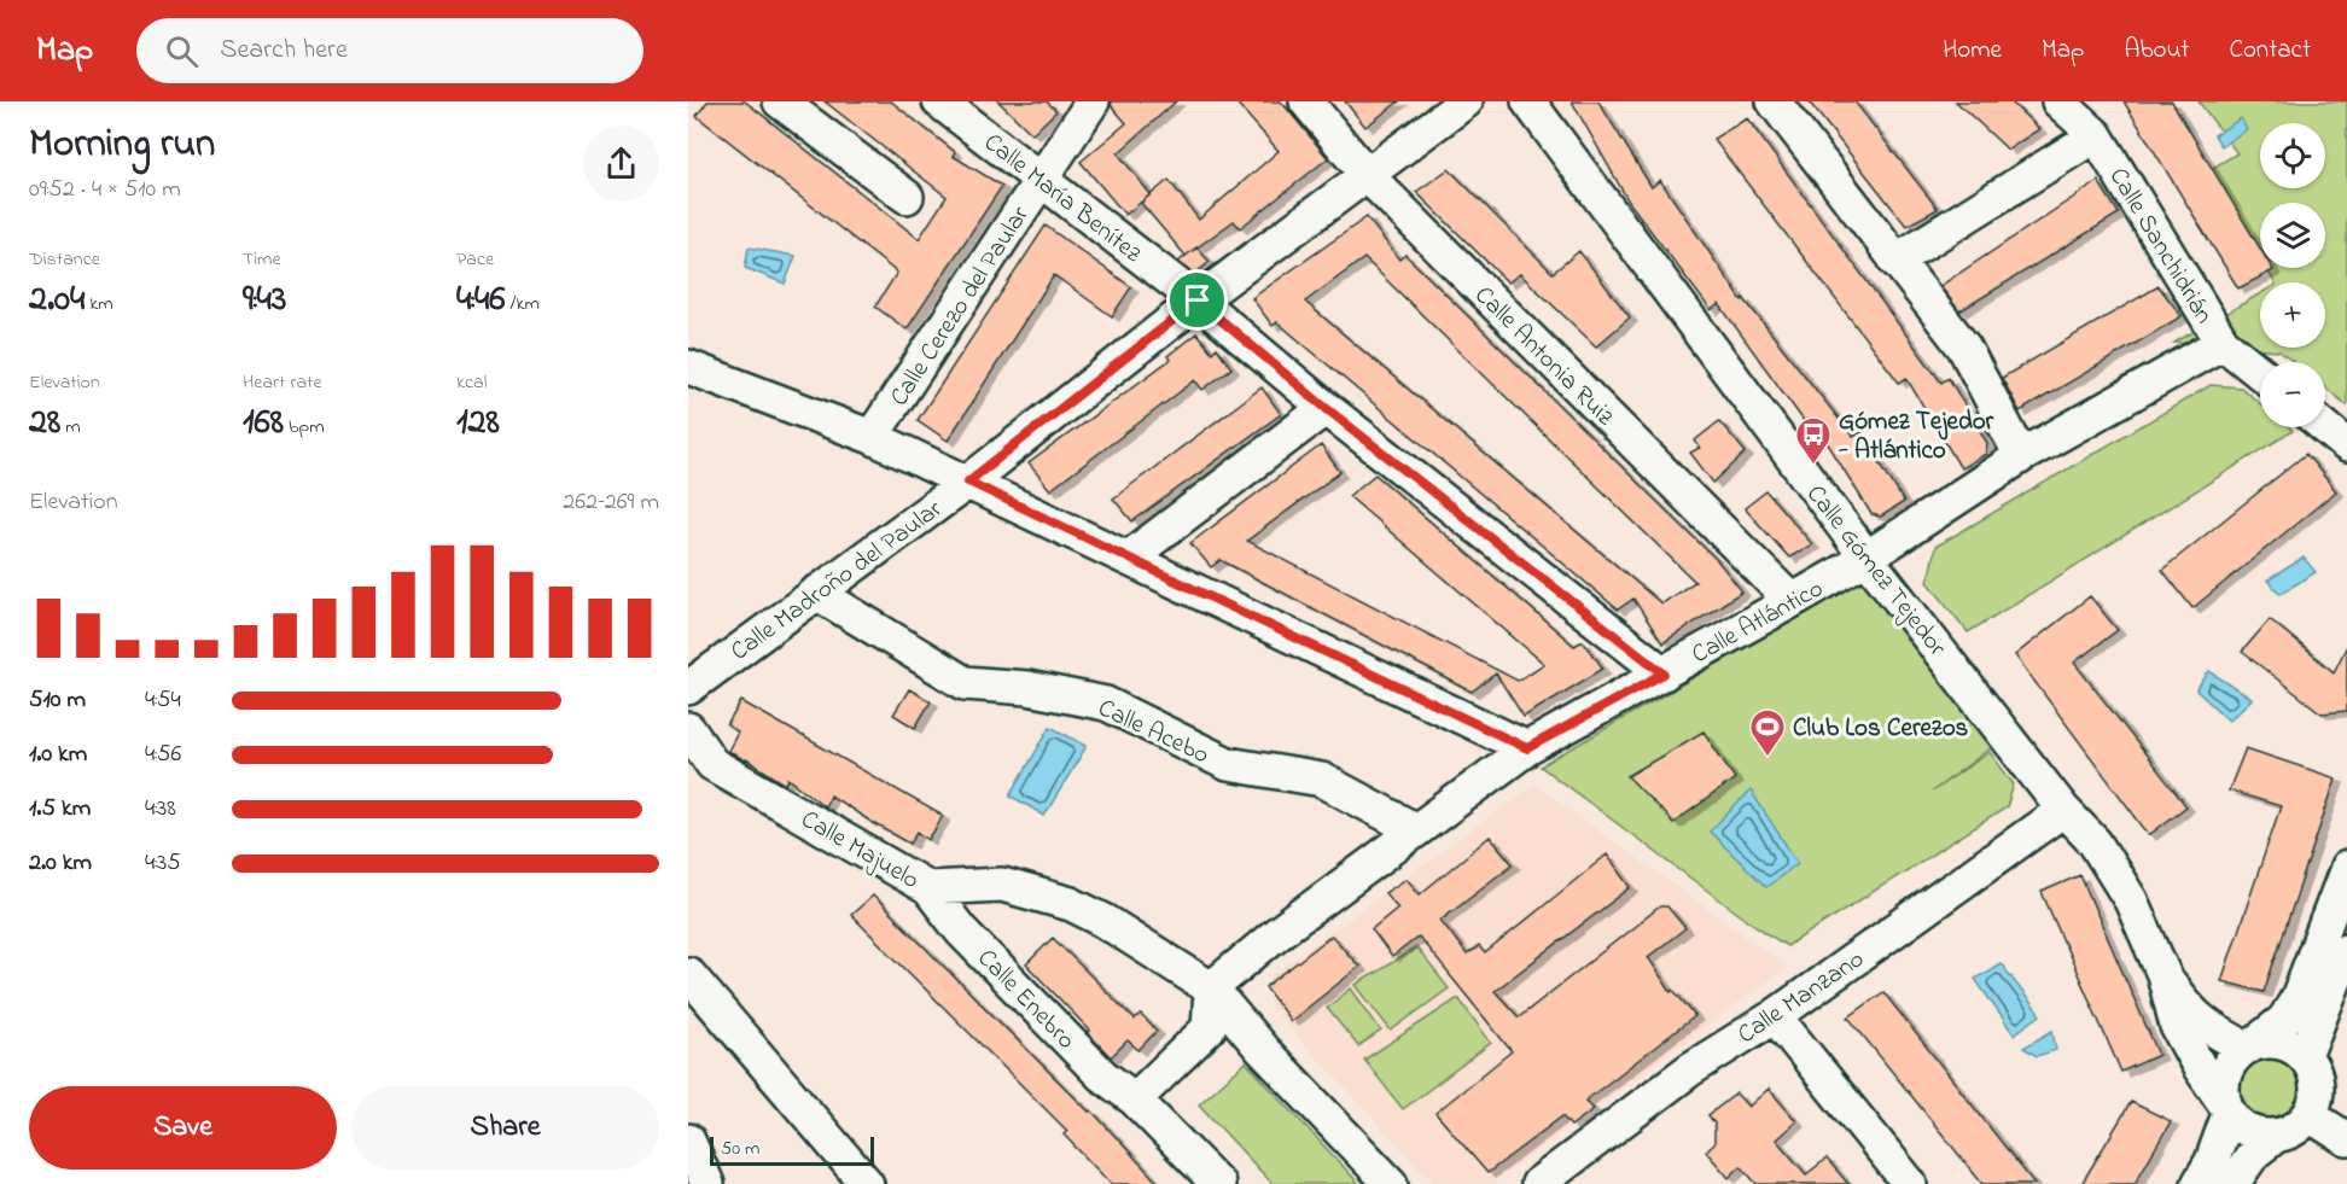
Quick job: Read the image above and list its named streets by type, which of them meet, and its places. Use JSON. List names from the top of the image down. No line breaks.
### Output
{"streets":{"street":["Calle María Benítez","Calle Sanchidrián","Calle Cerezo del Paular","Calle Antonia Ruiz","Calle Gómez Tejedor","Calle Madroño del Paular","Calle Atlántico","Calle Acebo","Calle Majuelo","Calle Manzano","Calle Enebro"]},"crossings":[["Calle María Benítez","Calle Cerezo del Paular"],["Calle María Benítez","Calle Madroño del Paular"],["Calle María Benítez","Calle Atlántico"],["Calle Sanchidrián","Calle Atlántico"],["Calle Antonia Ruiz","Calle Madroño del Paular"],["Calle Antonia Ruiz","Calle Atlántico"],["Calle Gómez Tejedor","Calle Atlántico"],["Calle Gómez Tejedor","Calle Manzano"],["Calle Madroño del Paular","Calle Acebo"],["Calle Atlántico","Calle Acebo"],["Calle Atlántico","Calle Majuelo"],["Calle Majuelo","Calle Enebro"]],"places":{"bus stop":["Gómez Tejedor - Atlántico"],"sports":["Club Los Cerezos"]},"scale_bar":"50 m","page":{"header":"Map","search":"Search here","nav":["Home","Map","About","Contact"],"heading":["Morning run","09:52 · 4 × 510 m"],"map_buttons":["+","−"],"stats":[["Distance","2.04 km"],["Time","9:43"],["Pace","4:46 /km"],["Elevation","28 m"],["Heart rate","168 bpm"],["kcal","128"]],"chart":["Elevation","262–269 m"],"list":[{"name":"510 m","note":"4:54"},{"name":"1.0 km","note":"4:56"},{"name":"1.5 km","note":"4:38"},{"name":"2.0 km","note":"4:35"}],"buttons":["Save","Share"],"scale":"50 m"}}
